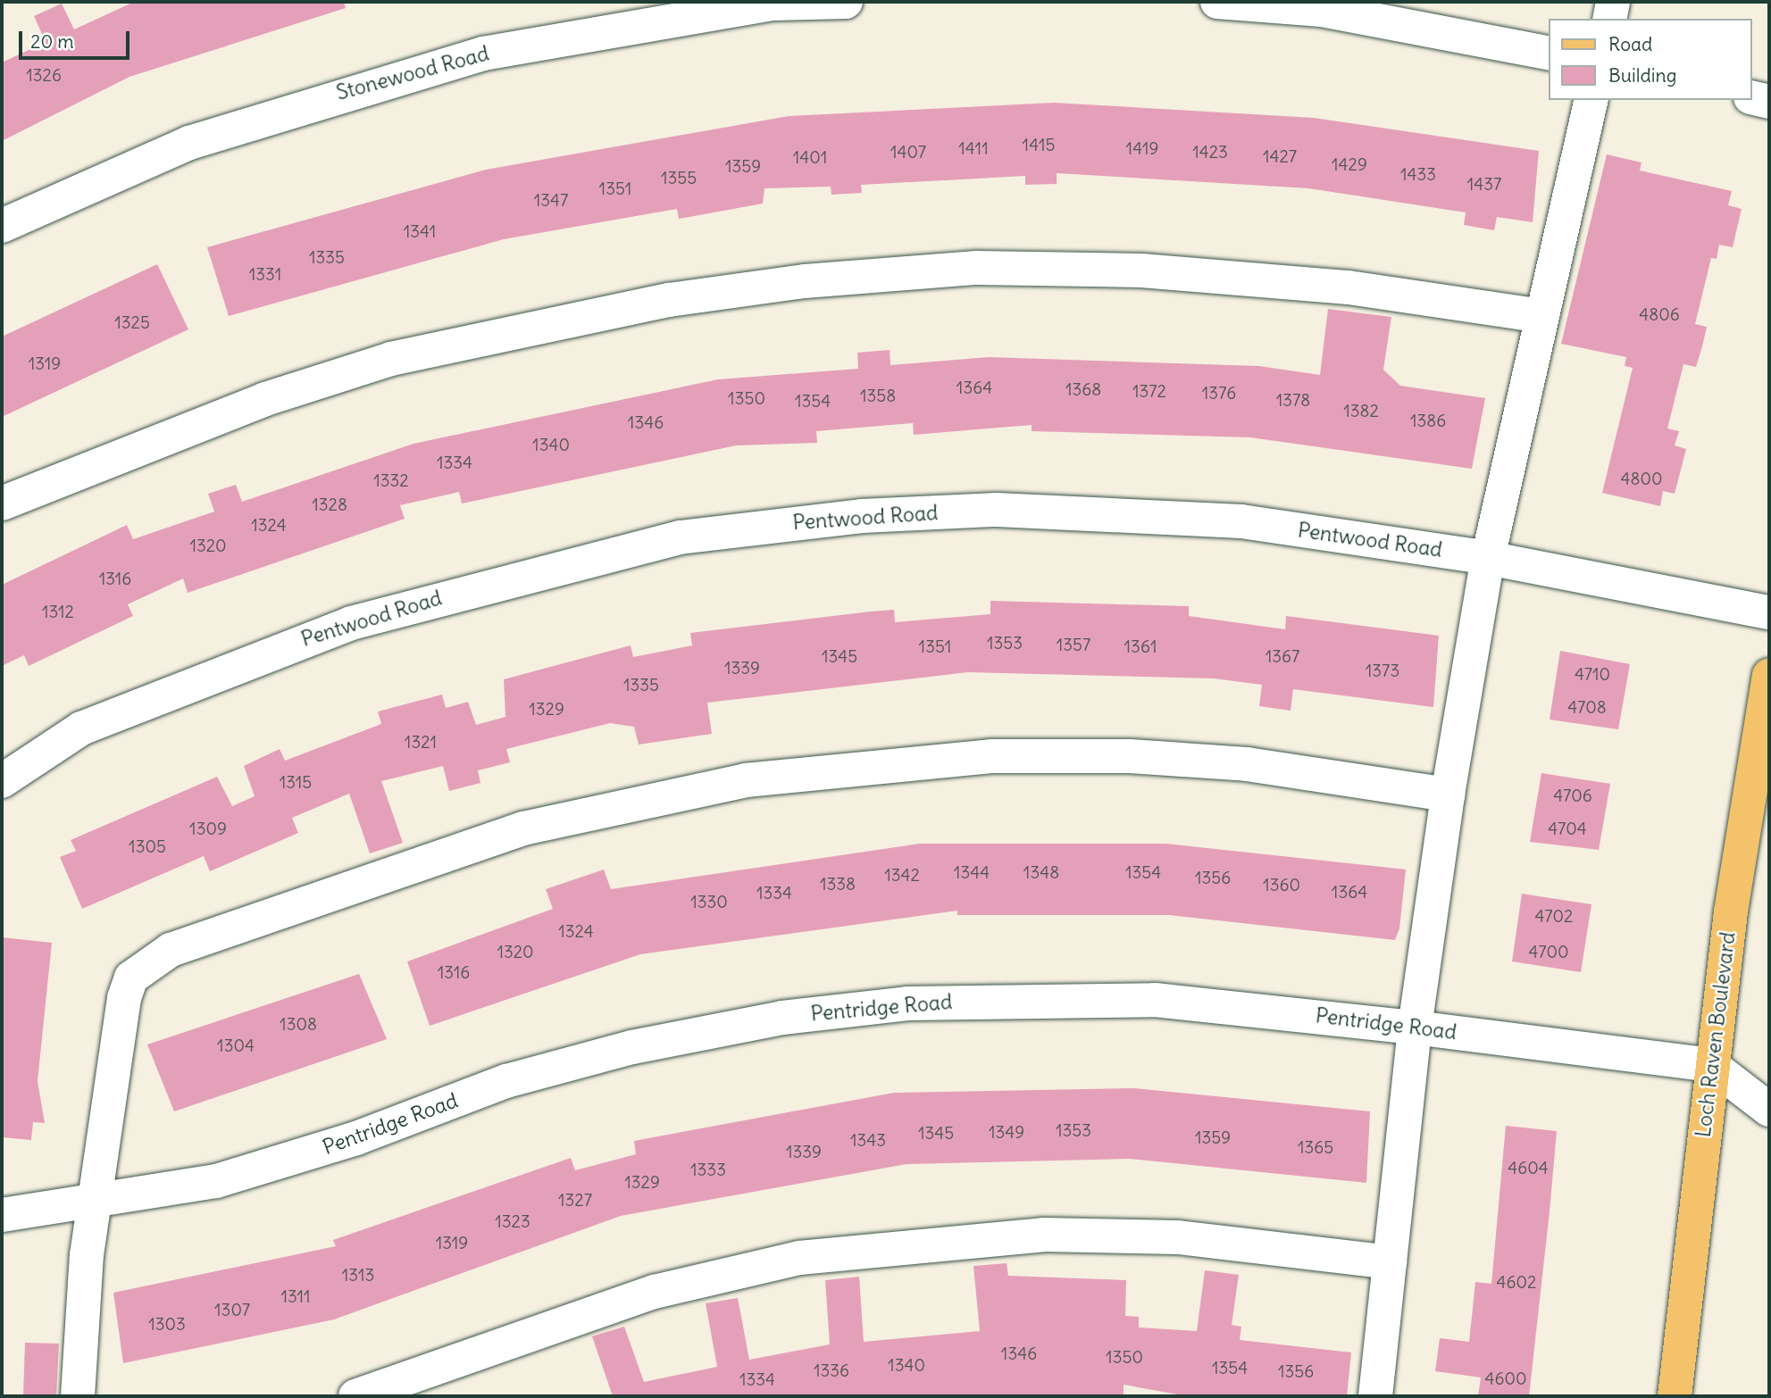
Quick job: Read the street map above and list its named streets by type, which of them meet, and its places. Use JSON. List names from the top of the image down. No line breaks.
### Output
{"streets":{"main road":["Loch Raven Boulevard"],"street":["Stonewood Road","Pentwood Road","Pentridge Road"]},"crossings":[["Pentridge Road","Loch Raven Boulevard"]],"house_numbers":["1326","1415","1411","1419","1407","1423","1427","1401","1429","1359","1433","1355","1437","1351","1347","1341","1335","1331","4806","1325","1319","1364","1368","1372","1376","1358","1350","1378","1354","1382","1386","1346","1340","1334","4800","1332","1328","1324","1320","1316","1312","1353","1357","1351","1361","1345","1367","1339","1373","4710","1335","4708","1329","1321","1315","4706","1309","4704","1305","1344","1348","1354","1342","1356","1338","1360","1364","1334","1330","4702","1324","1320","4700","1316","1308","1304","1353","1349","1345","1359","1343","1365","1339","4604","1333","1329","1327","1323","1319","1313","4602","1311","1307","1303","1346","1350","1340","1354","1336","1356","4600","1334"],"legend":["Road","Building"],"scale_bar":"20 m"}
